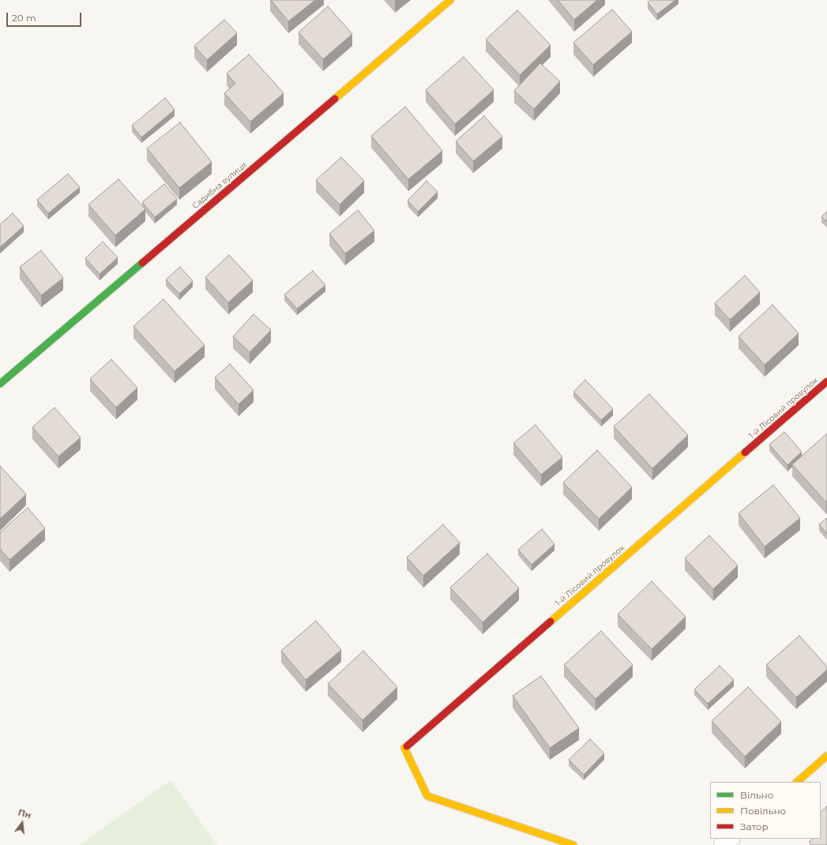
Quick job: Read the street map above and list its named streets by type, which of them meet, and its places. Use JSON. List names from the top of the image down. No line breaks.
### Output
{"streets":{"street":["Садибна вулиця","1-й Лісовий провулок"]},"legend":["Вільно","Повільно","Затор"],"scale_bar":"20 m","north":"top"}
